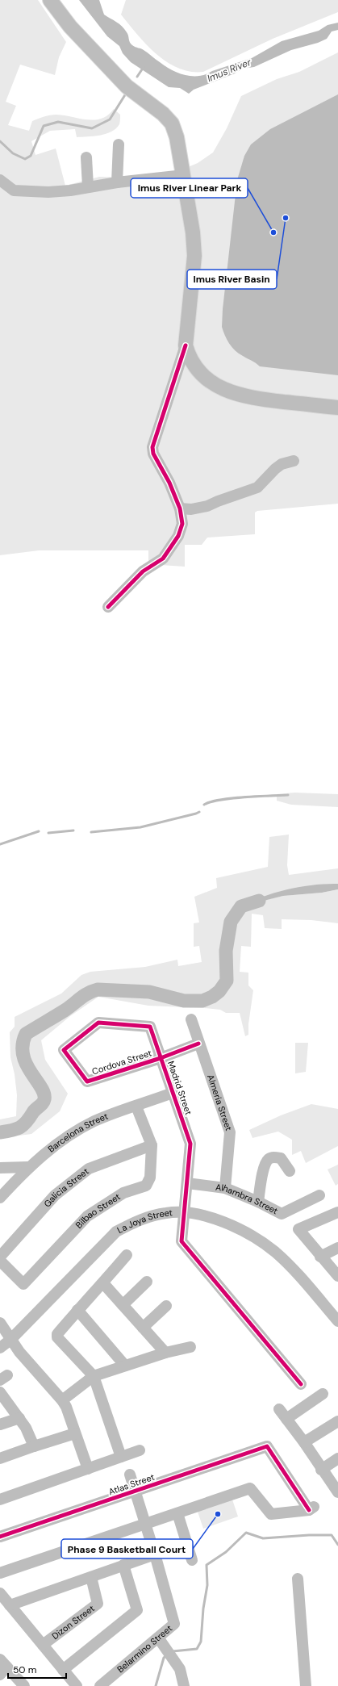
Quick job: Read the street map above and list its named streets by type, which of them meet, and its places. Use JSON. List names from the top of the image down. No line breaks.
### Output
{"streets":{"street":["Cordova Street","Madrid Street","Almeria Street","Barcelona Street","Galicia Street","Alhambra Street","Bilbao Street","La Joya Street","Atlas Street","Dizon Street","Belarmino Street"]},"crossings":[["Cordova Street","Madrid Street"],["Cordova Street","Almeria Street"],["Madrid Street","Barcelona Street"],["Madrid Street","Alhambra Street"],["Madrid Street","La Joya Street"],["Almeria Street","Alhambra Street"],["Barcelona Street","Bilbao Street"],["Galicia Street","Bilbao Street"],["Atlas Street","Belarmino Street"]],"water":["Imus River"],"places":["Imus River Basin","Imus River Linear Park","Phase 9 Basketball Court"],"scale_bar":"50 m"}
